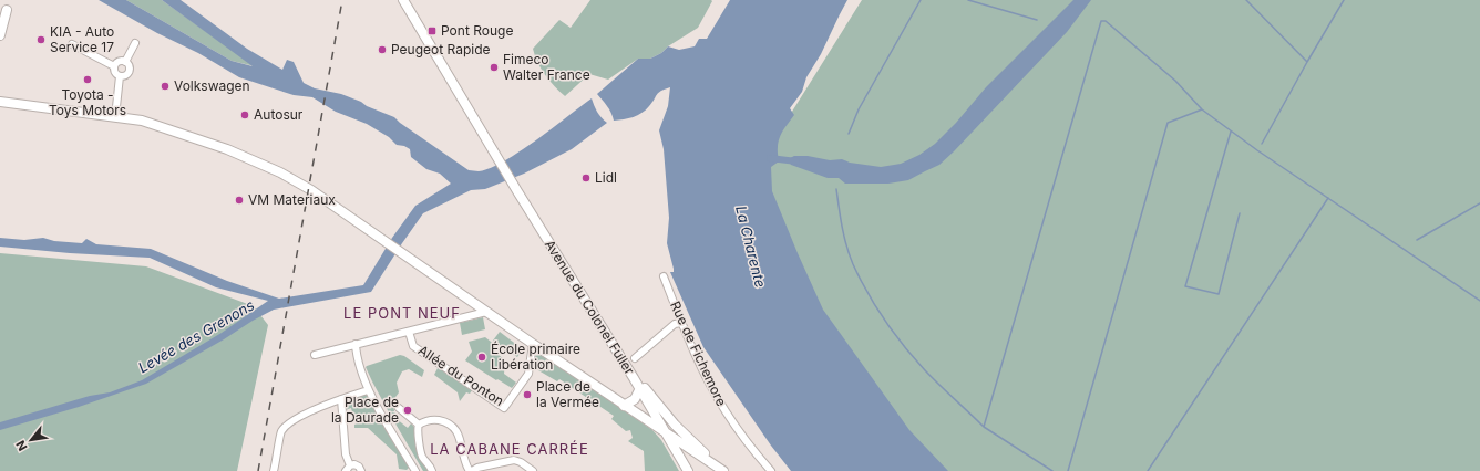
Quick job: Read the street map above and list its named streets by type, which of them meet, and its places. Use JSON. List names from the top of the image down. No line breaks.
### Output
{"streets":{"main road":["Avenue du Colonel Fuller"],"street":["Rue de Fichemore","Allée du Ponton"]},"districts":["LE PONT NEUF","LA CABANE CARRÉE"],"water":["La Charente","Levée des Grenons"],"places":{"transit":["Pont Rouge"],"other":["KIA - Auto Service 17","Peugeot Rapide","Fimeco Walter France","Toyota - Toys Motors","Volkswagen","Autosur","Lidl","VM Materiaux","École primaire Libération","Place de la Vermée","Place de la Daurade"]},"north":"bottom left"}
